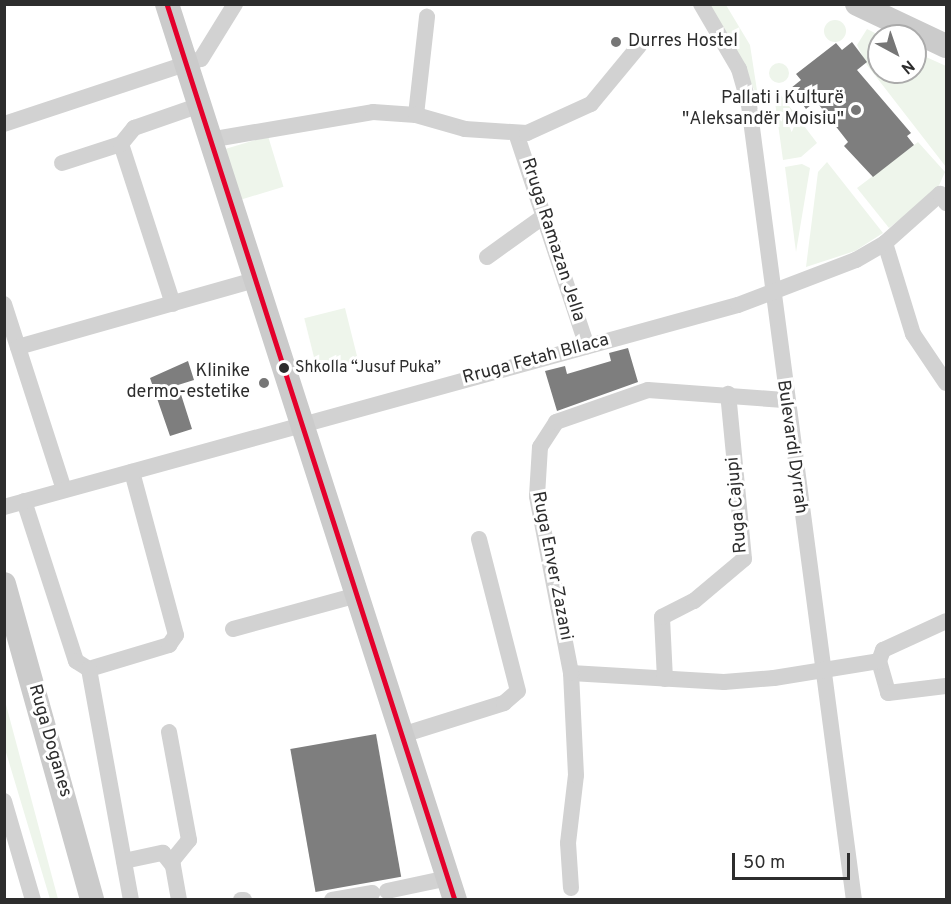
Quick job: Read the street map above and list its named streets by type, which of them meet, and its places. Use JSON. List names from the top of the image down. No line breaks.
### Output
{"streets":{"main road":["Ruga Doganes"],"street":["Rruga Ramazan Jella","Rruga Fetah Bllaca","Bulevardi Dyrrah","Ruga Cajupi","Ruga Enver Zazani"]},"crossings":[["Rruga Ramazan Jella","Rruga Fetah Bllaca"],["Rruga Fetah Bllaca","Bulevardi Dyrrah"],["Ruga Cajupi","Ruga Enver Zazani"]],"places":["Durres Hostel","Pallati i Kulturë \"Aleksandër Moisiu\"","Shkolla “Jusuf Puka”","Klinike dermo-estetike"],"scale_bar":"50 m","north":"bottom right"}
